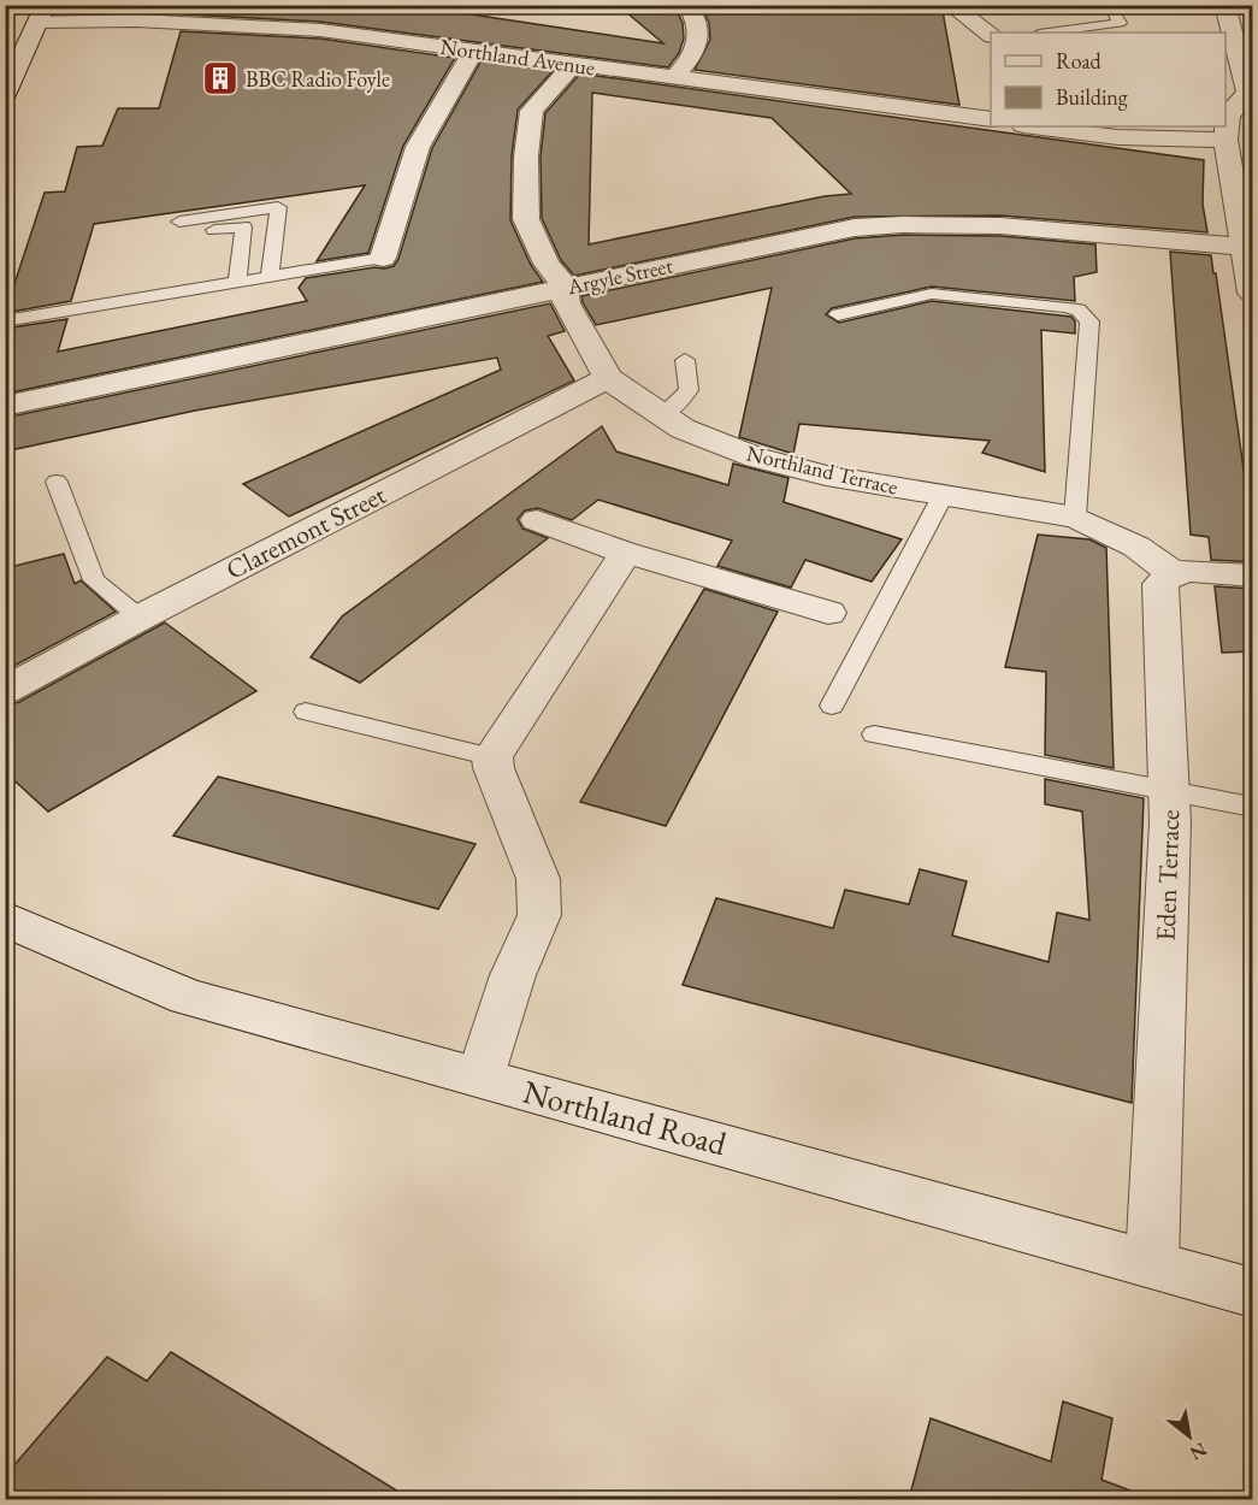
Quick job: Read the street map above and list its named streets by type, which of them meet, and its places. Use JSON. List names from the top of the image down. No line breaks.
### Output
{"streets":{"street":["Northland Avenue","Argyle Street","Northland Terrace","Claremont Street","Eden Terrace","Northland Road"]},"crossings":[["Northland Avenue","Northland Terrace"],["Argyle Street","Northland Terrace"],["Northland Terrace","Claremont Street"],["Northland Terrace","Eden Terrace"],["Eden Terrace","Northland Road"]],"places":{"building":["BBC Radio Foyle"]},"legend":["Road","Building"],"north":"bottom right"}
